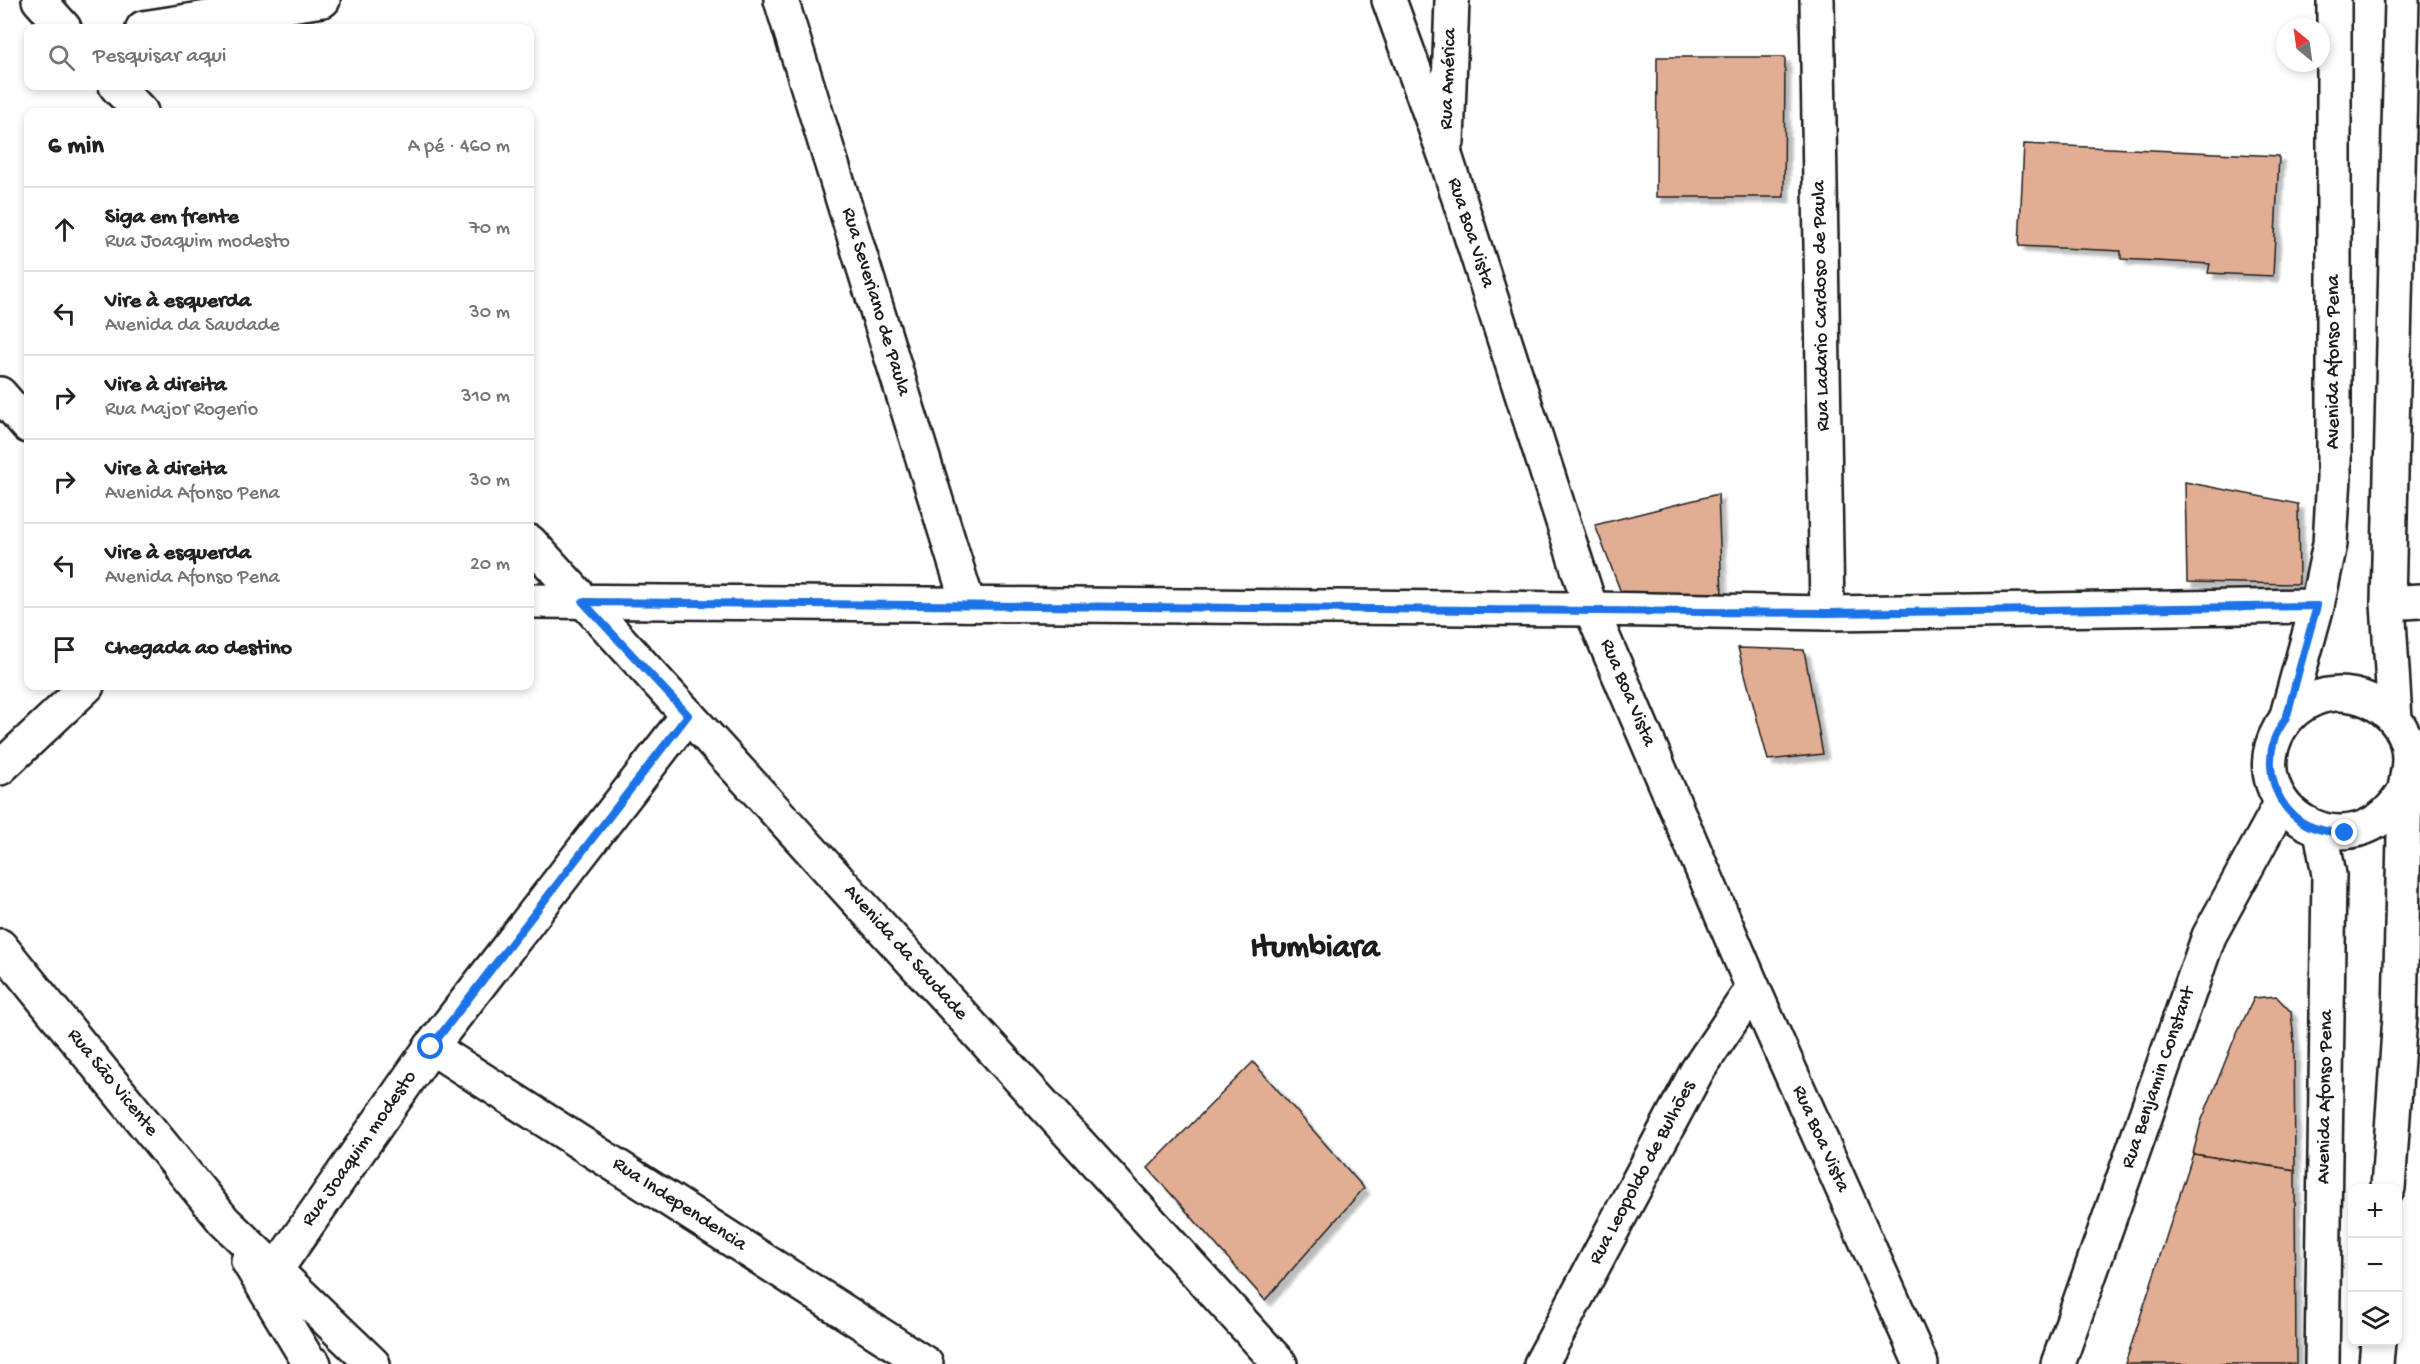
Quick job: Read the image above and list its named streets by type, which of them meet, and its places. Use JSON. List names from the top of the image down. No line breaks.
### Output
{"streets":{"street":["Rua América","Rua Boa Vista","Rua Severiano de Paula","Rua Ladario Cardoso de Paula","Avenida Afonso Pena","Avenida da Saudade","Rua Benjamin Constant","Rua São Vicente","Rua Joaquim modesto","Rua Leopoldo de Bulhões","Rua Independencia"]},"crossings":[["Rua América","Rua Boa Vista"],["Rua Boa Vista","Rua Leopoldo de Bulhões"],["Avenida Afonso Pena","Rua Benjamin Constant"],["Avenida da Saudade","Rua Joaquim modesto"],["Rua São Vicente","Rua Joaquim modesto"],["Rua Joaquim modesto","Rua Independencia"]],"districts":["Itumbiara"],"north":"top left","page":{"search":"Pesquisar aqui","heading":["6 min","A pé · 460 m"],"list":[["Siga em frente","Rua Joaquim modesto","70 m"],["Vire à esquerda","Avenida da Saudade","30 m"],["Vire à direita","Rua Major Rogerio","310 m"],["Vire à direita","Avenida Afonso Pena","30 m"],["Vire à esquerda","Avenida Afonso Pena","20 m"],"Chegada ao destino"],"map_buttons":["+","−"]}}
